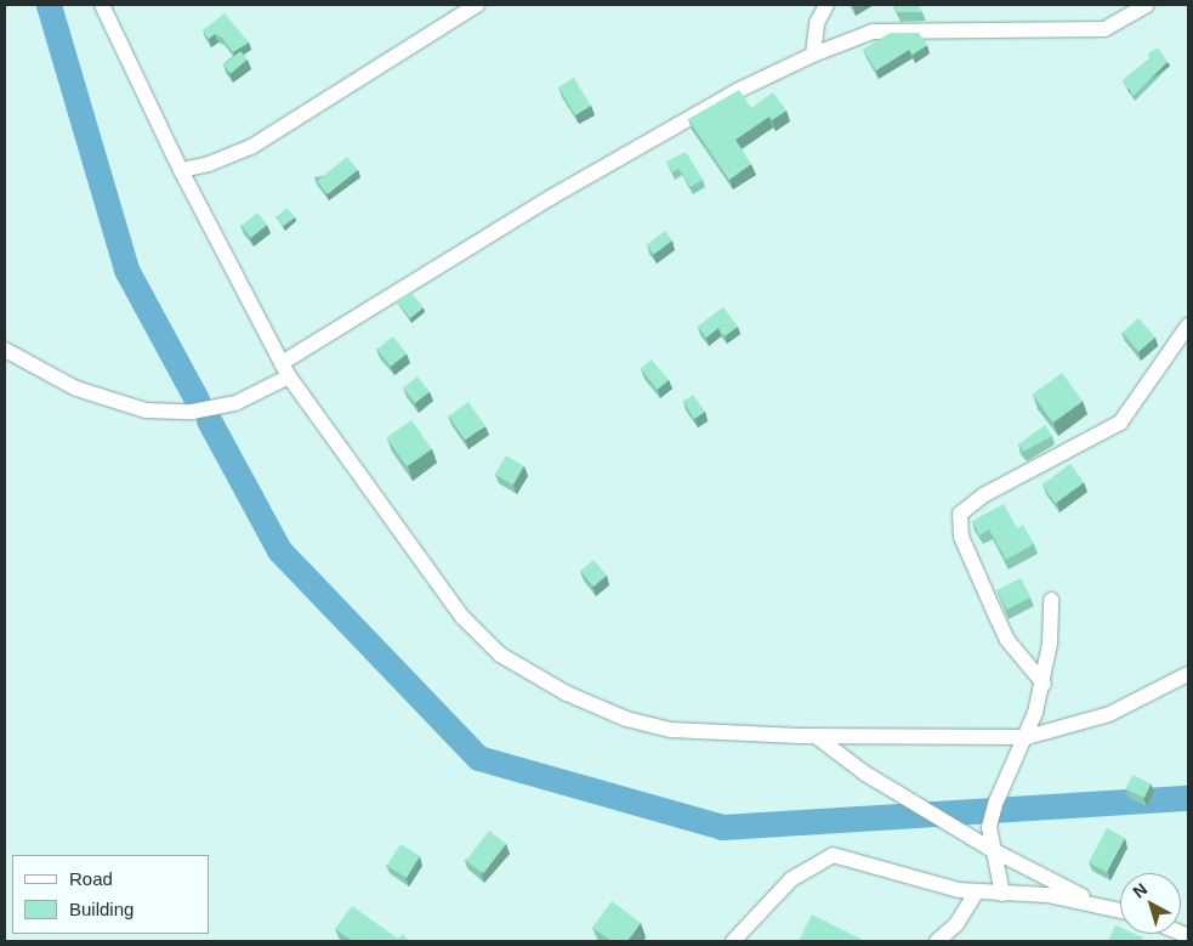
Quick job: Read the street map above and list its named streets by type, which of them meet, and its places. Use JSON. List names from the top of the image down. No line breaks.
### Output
{"legend":["Road","Building"],"north":"top left"}
